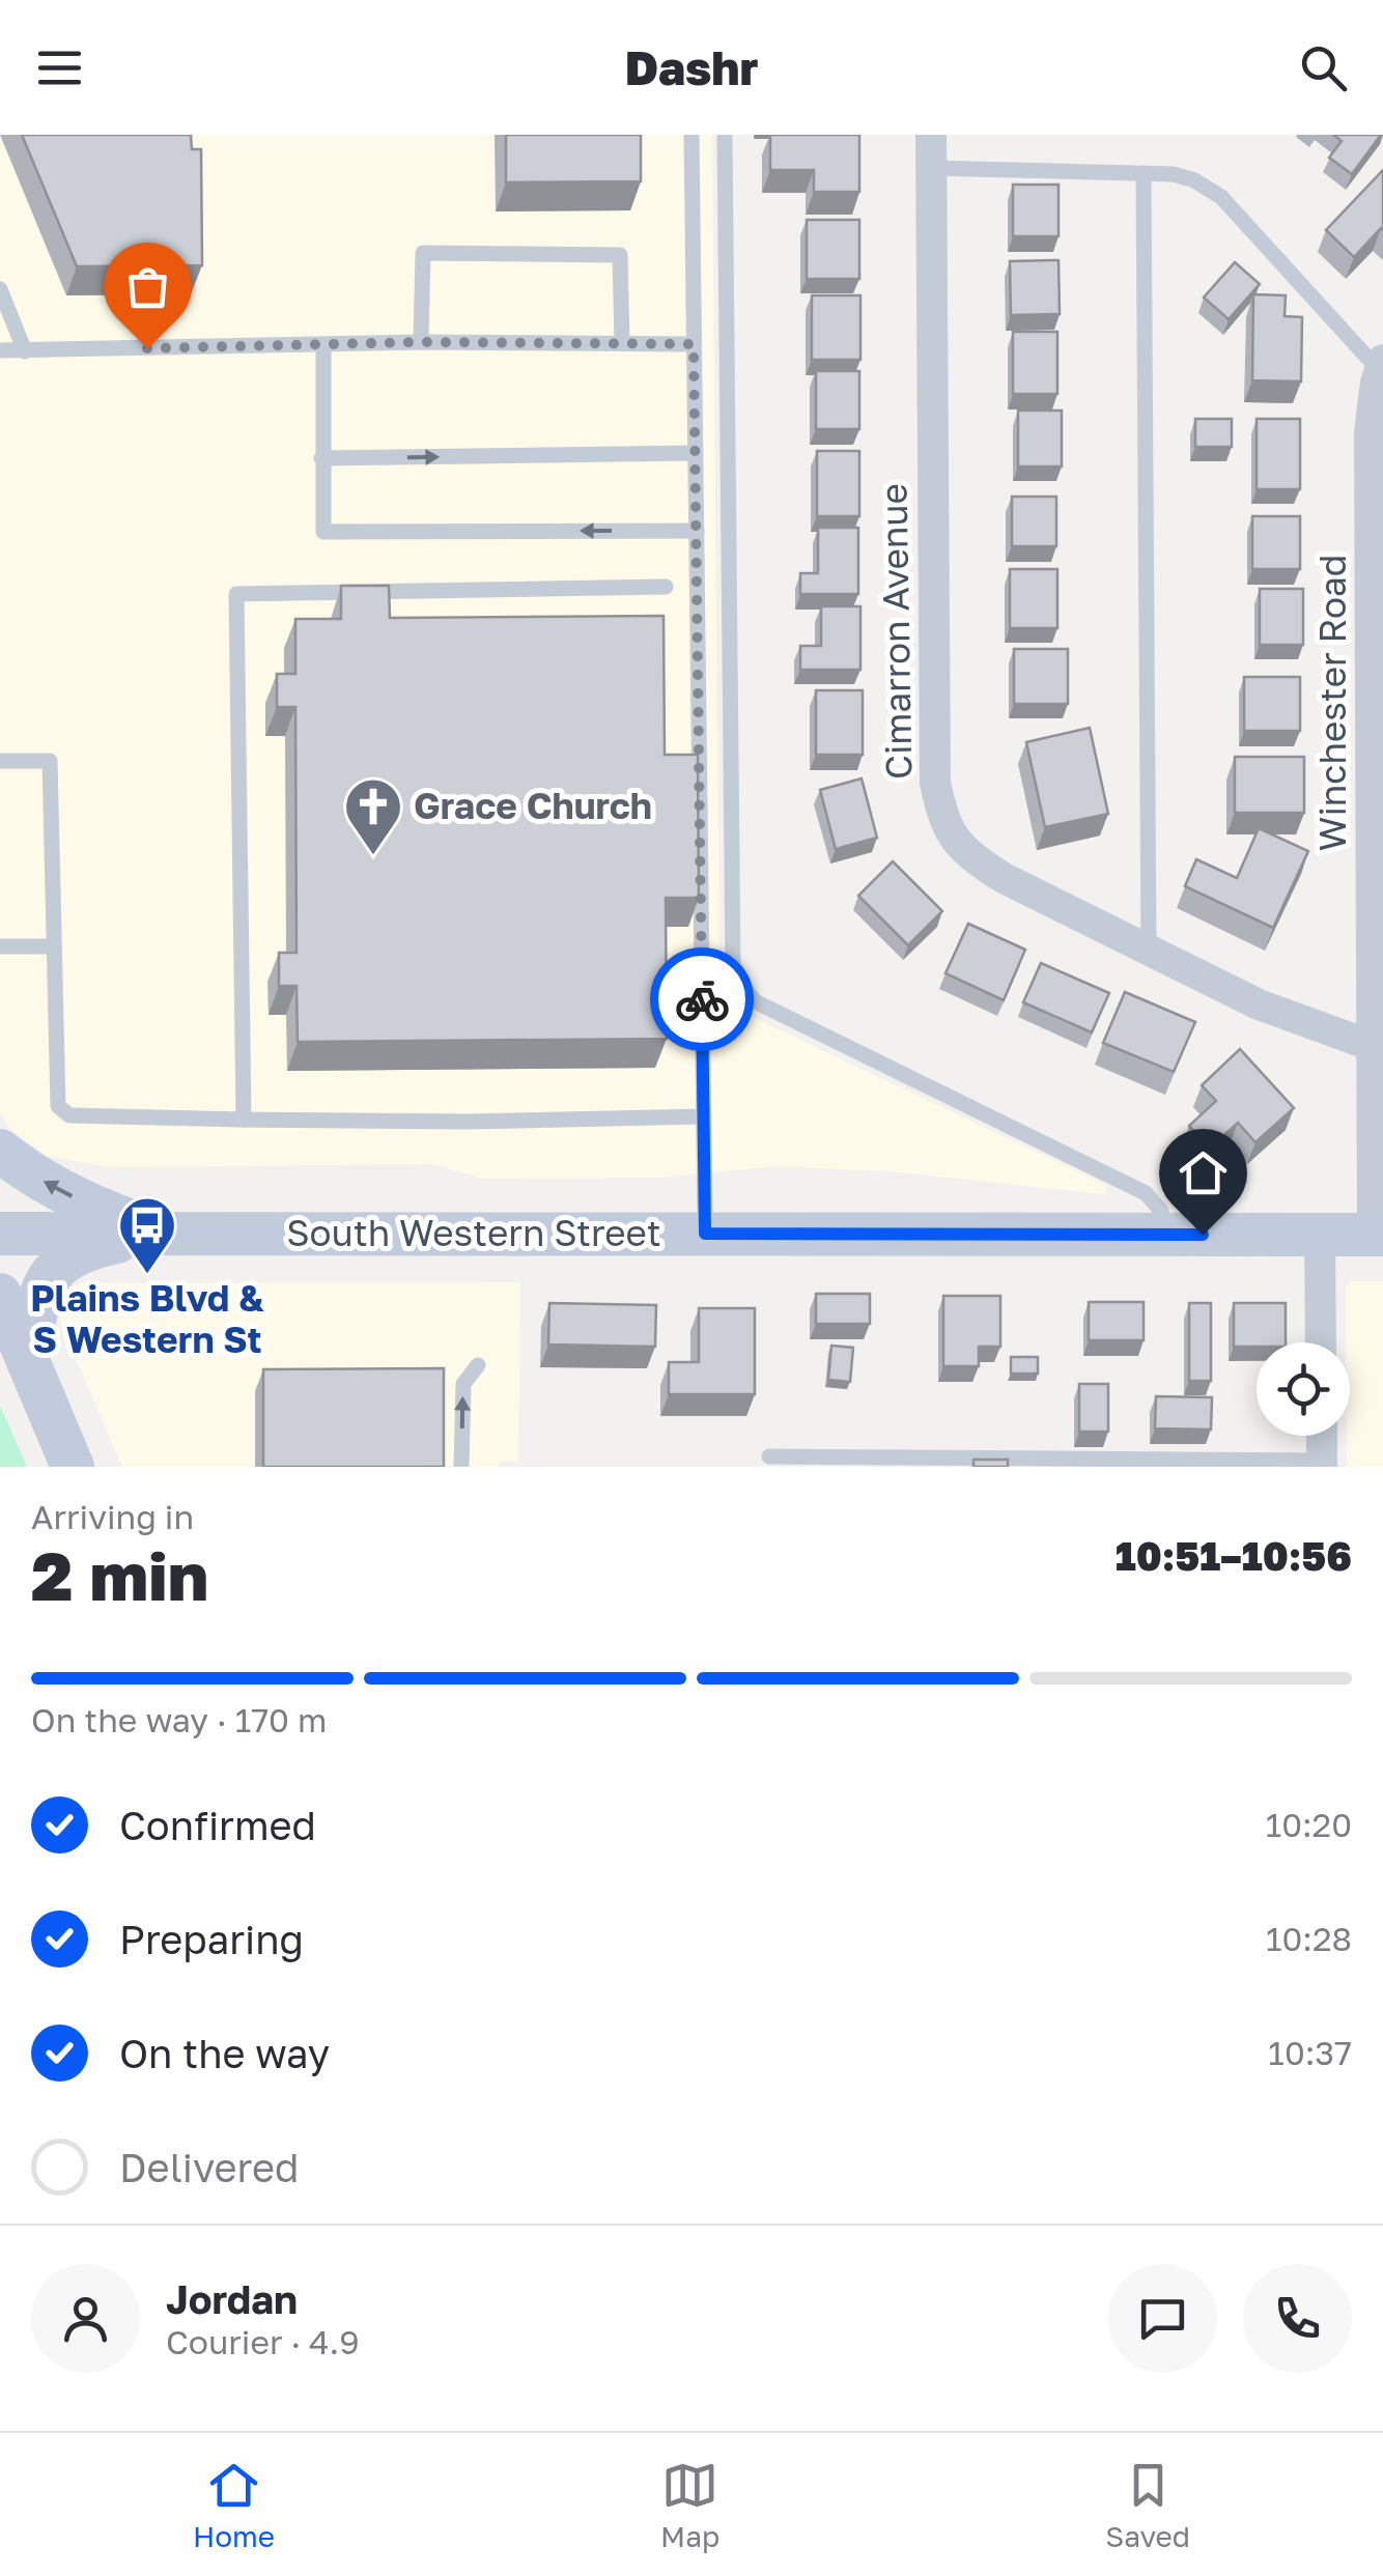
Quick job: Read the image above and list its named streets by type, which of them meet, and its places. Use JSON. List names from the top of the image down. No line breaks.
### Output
{"streets":{"main road":["South Western Street"],"street":["Cimarron Avenue","Winchester Road"]},"crossings":[["Cimarron Avenue","Winchester Road"],["Winchester Road","South Western Street"]],"places":{"church":["Grace Church"],"bus stop":["Plains Blvd & S Western St"]},"page":{"header":"Dashr","heading":["2 min","Arriving in","10:51–10:56"],"panel":["Jordan","Courier · 4.9"],"bar":"On the way · 170 m","list":[["Confirmed","10:20"],["Preparing","10:28"],["On the way","10:37"],"Delivered"],"tabs":["Home","Map","Saved"]}}
